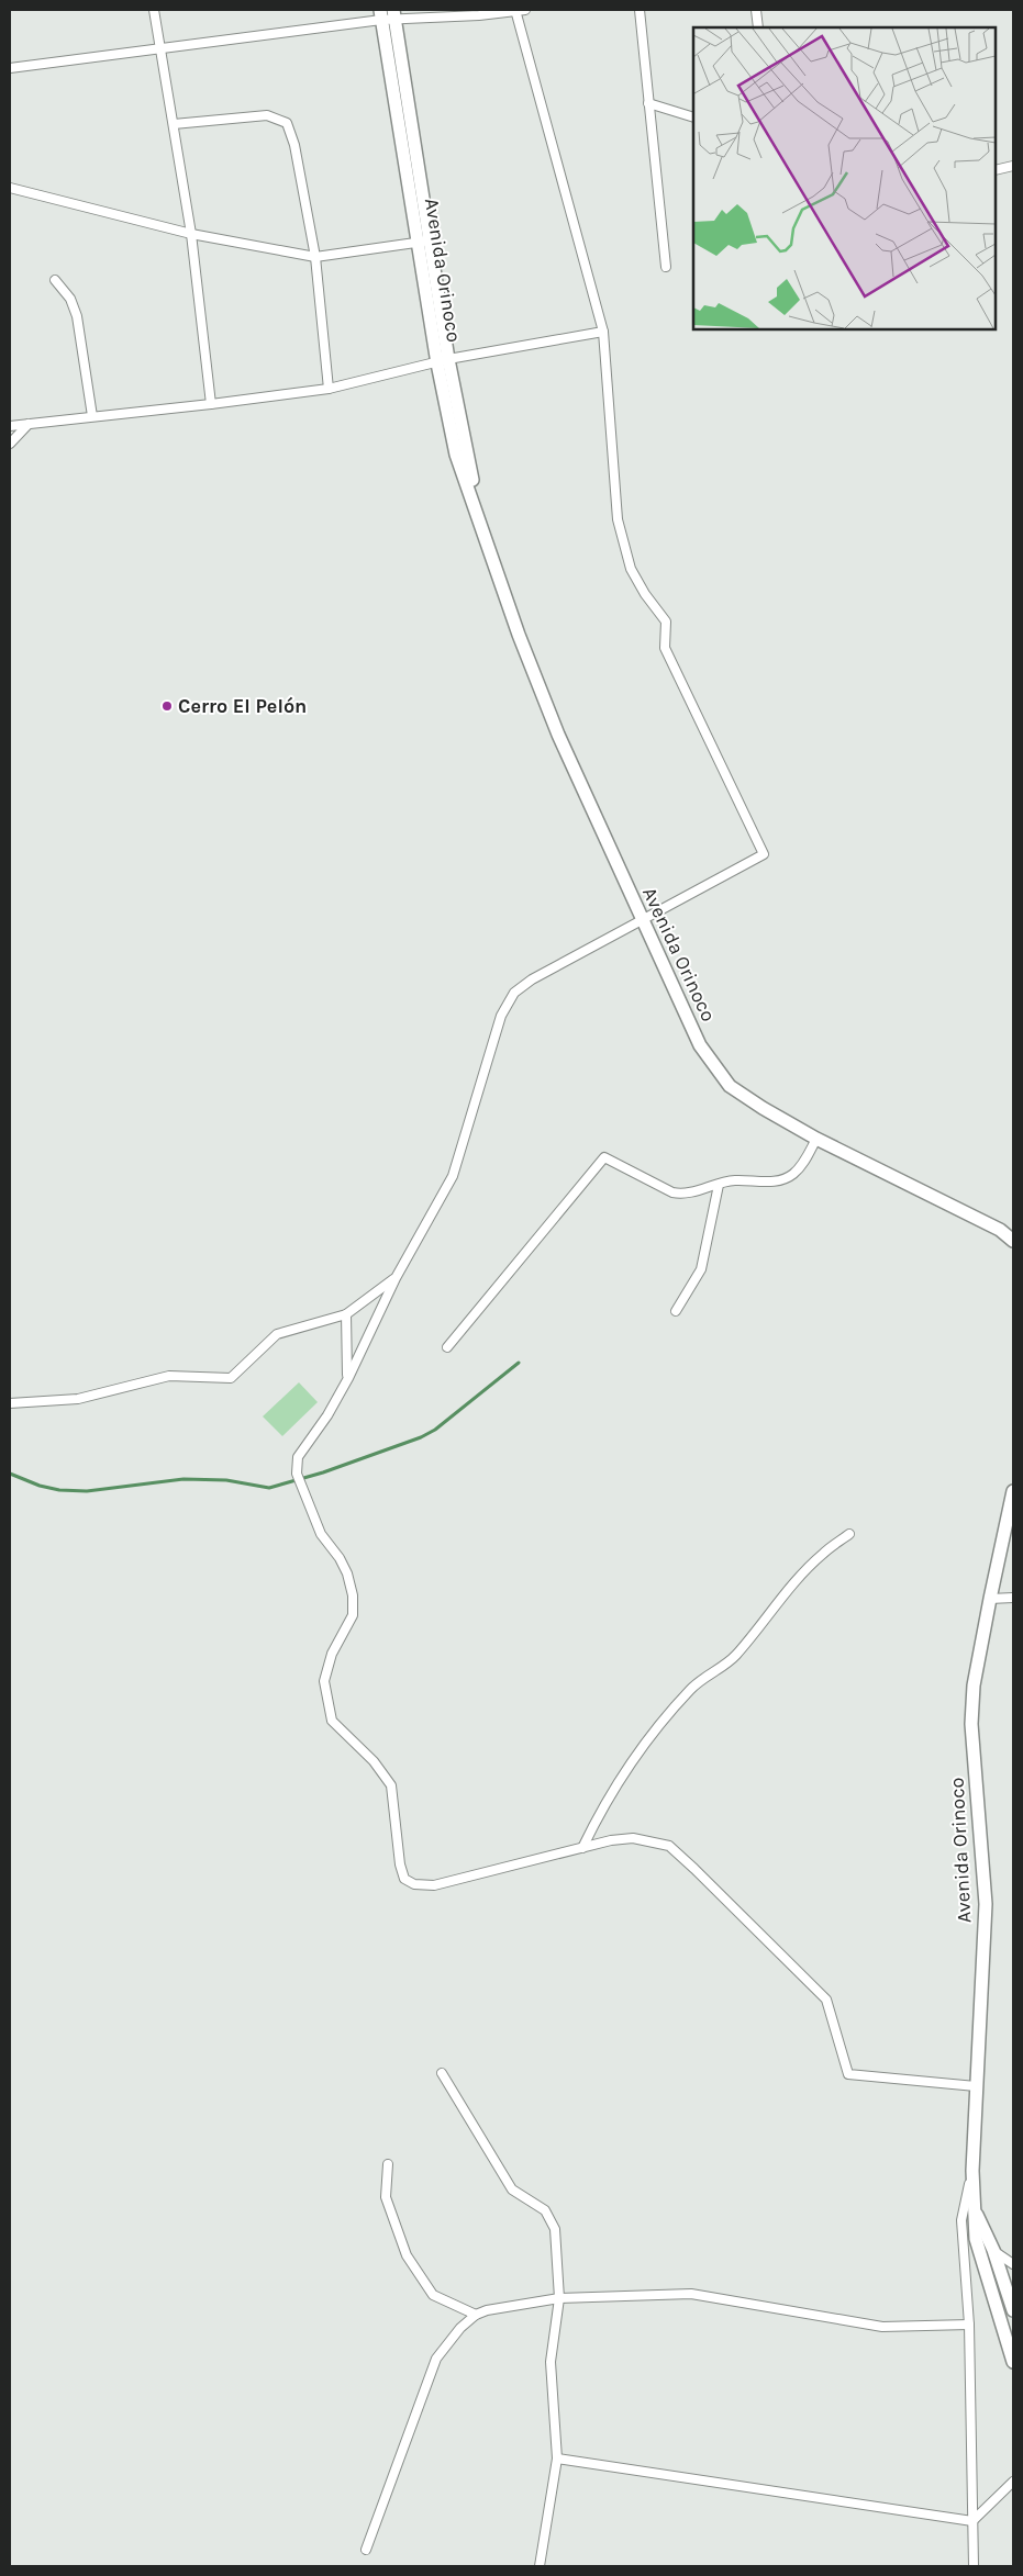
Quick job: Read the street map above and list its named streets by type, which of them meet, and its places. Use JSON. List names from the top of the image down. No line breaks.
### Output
{"streets":{"main road":["Avenida Orinoco"]},"places":["Cerro El Pelón"]}
